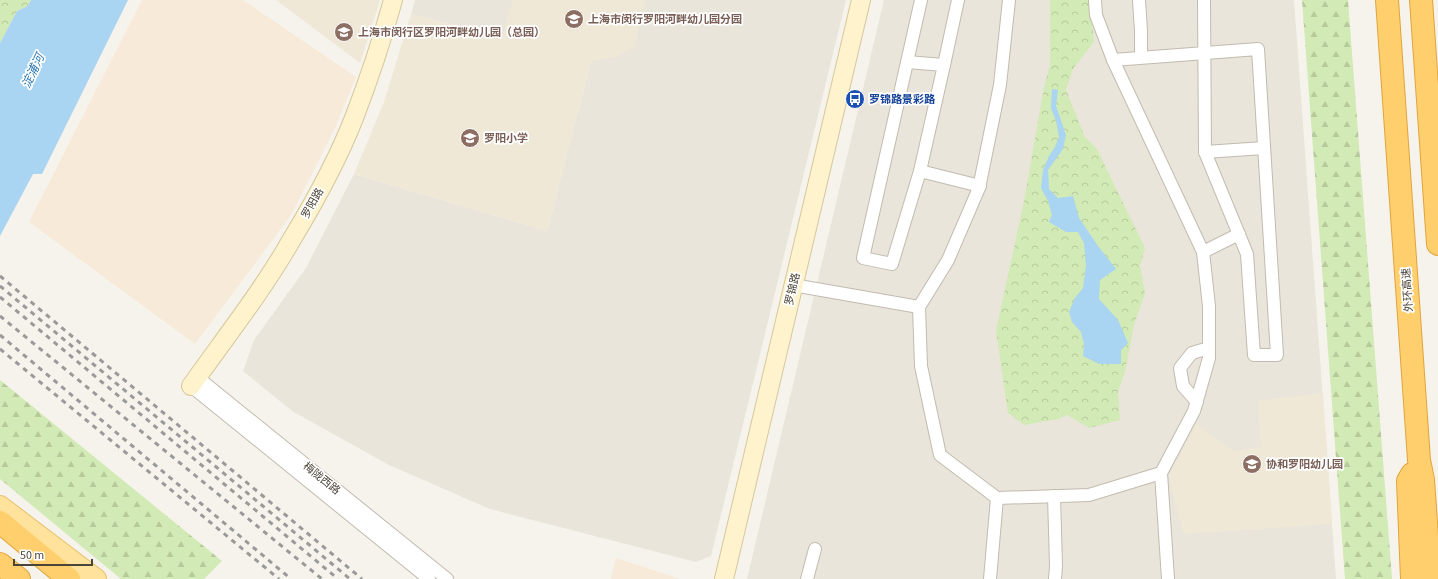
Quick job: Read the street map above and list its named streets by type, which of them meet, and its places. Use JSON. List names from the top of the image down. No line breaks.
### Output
{"streets":{"highway":["外环高速"],"street":["罗阳路","罗锦路","梅陇西路"]},"crossings":[["罗阳路","梅陇西路"]],"water":["淀浦河"],"places":{"school or university":["上海市闵行罗阳河畔幼儿园分园","上海市闵行区罗阳河畔幼儿园（总园）","罗阳小学","协和罗阳幼儿园"],"bus stop":["罗锦路景彩路"]},"scale_bar":"50 m"}
